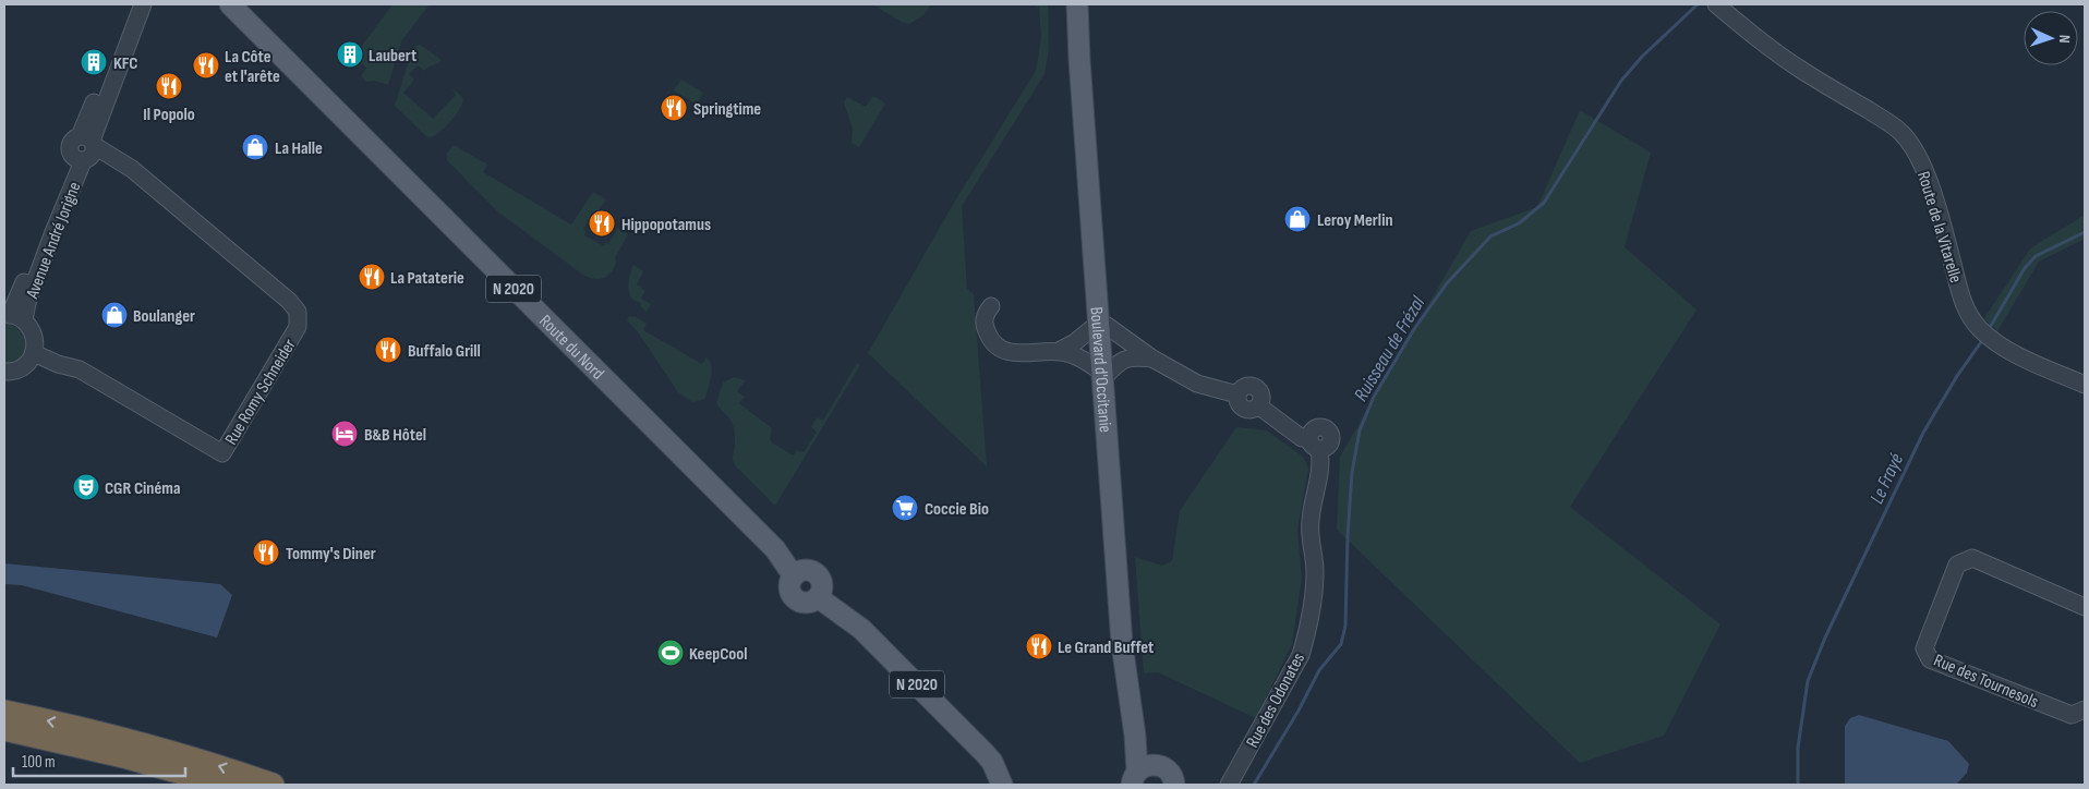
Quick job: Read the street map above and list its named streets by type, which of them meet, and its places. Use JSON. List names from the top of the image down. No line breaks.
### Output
{"streets":{"main road":["N 2020","Route du Nord","Boulevard d'Occitanie"],"street":["Route de la Vitarelle","Avenue André Jorigne","Rue Romy Schneider","Rue des Tournesols","Rue des Odonates"]},"crossings":[["Avenue André Jorigne","Rue Romy Schneider"],["N 2020","Route du Nord"]],"water":["Ruisseau de Frézal","Le Frayé"],"places":{"building":["Laubert","KFC"],"restaurant":["La Côte et l'arête","Il Popolo","Springtime","Hippopotamus","La Pataterie","Buffalo Grill","Tommy's Diner","Le Grand Buffet"],"shop":["La Halle","Leroy Merlin","Boulanger"],"hotel":["B&B Hôtel"],"theatre":["CGR Cinéma"],"supermarket":["Coccie Bio"],"sports":["KeepCool"]},"scale_bar":"100 m","north":"right"}
